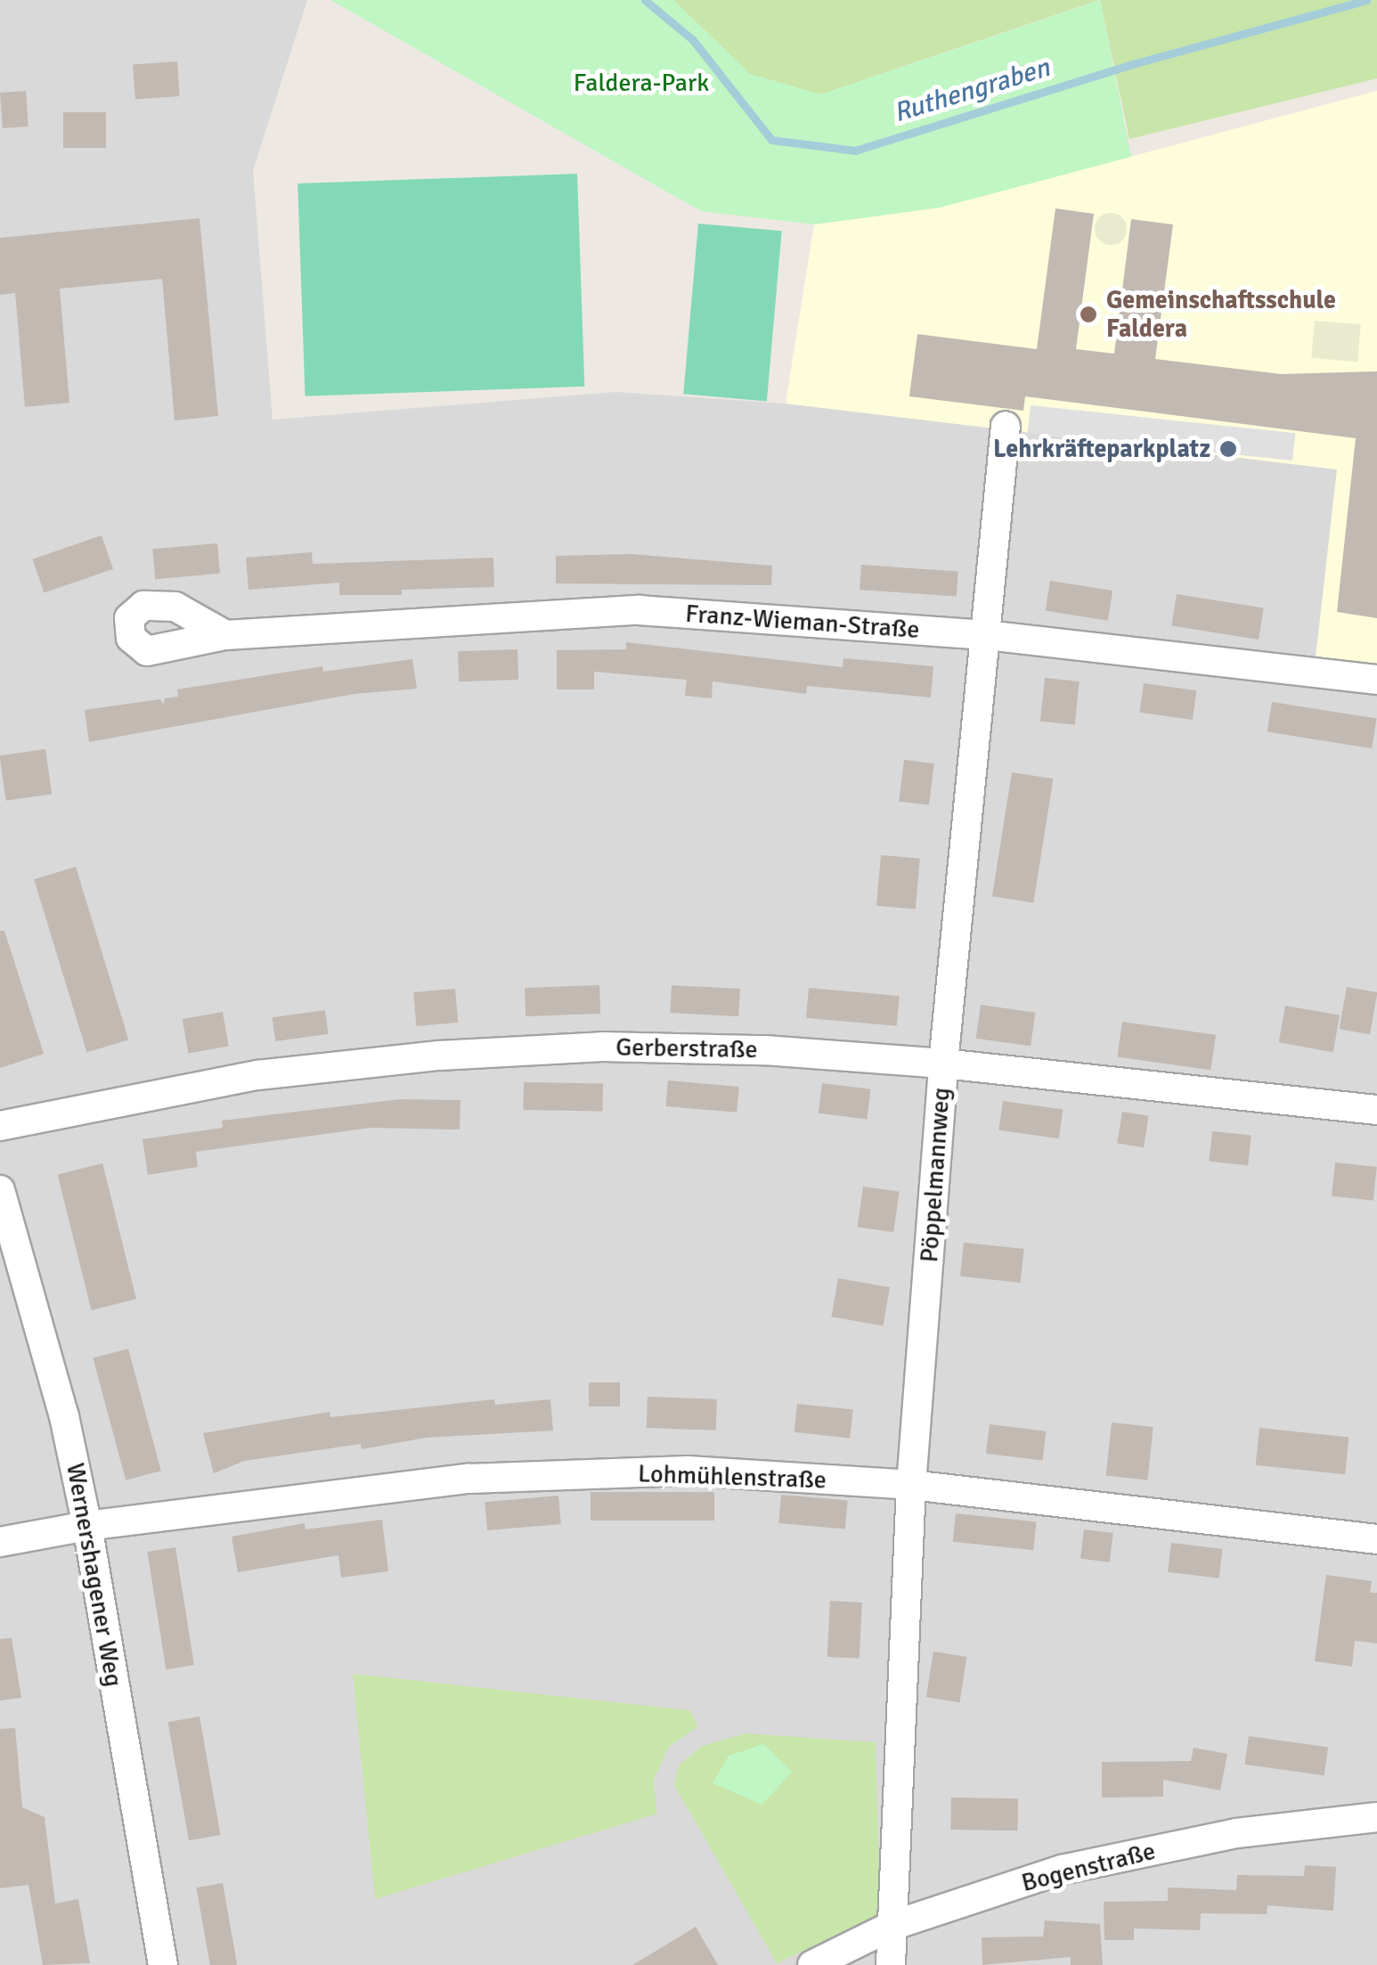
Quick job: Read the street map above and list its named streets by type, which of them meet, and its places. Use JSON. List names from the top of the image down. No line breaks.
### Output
{"streets":{"street":["Franz-Wieman-Straße","Gerberstraße","Pöppelmannweg","Lohmühlenstraße","Wernershagener Weg","Bogenstraße"]},"crossings":[["Franz-Wieman-Straße","Pöppelmannweg"],["Gerberstraße","Pöppelmannweg"],["Pöppelmannweg","Lohmühlenstraße"],["Pöppelmannweg","Bogenstraße"],["Lohmühlenstraße","Wernershagener Weg"]],"water":["Ruthengraben"],"parks":["Faldera-Park"],"places":["Gemeinschaftsschule Faldera","Lehrkräfteparkplatz"]}
